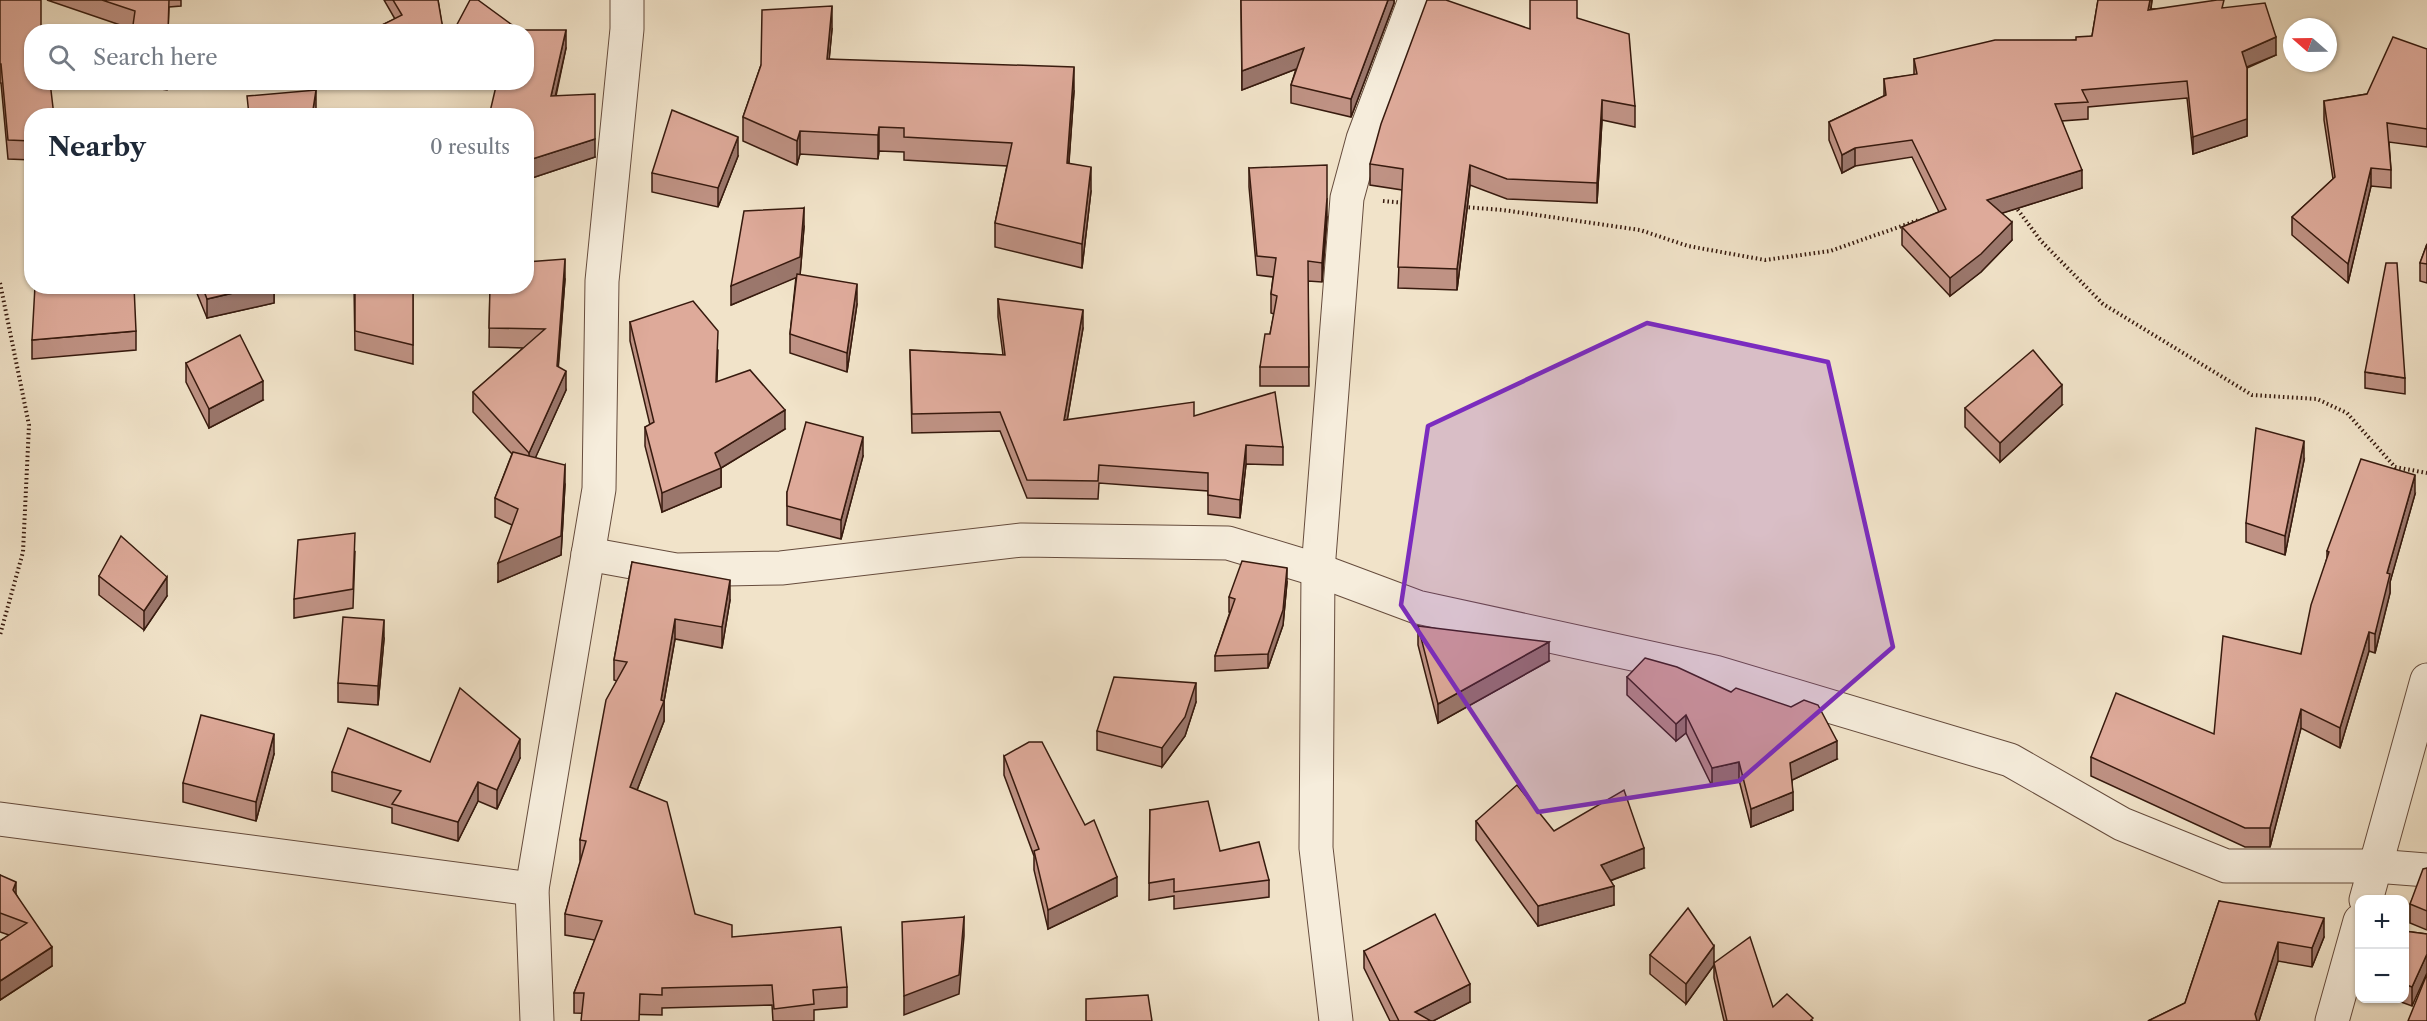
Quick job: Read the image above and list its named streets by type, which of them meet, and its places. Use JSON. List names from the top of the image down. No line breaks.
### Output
{"north":"left","page":{"search":"Search here","heading":["Nearby","0 results"],"map_buttons":["+","−"]}}
